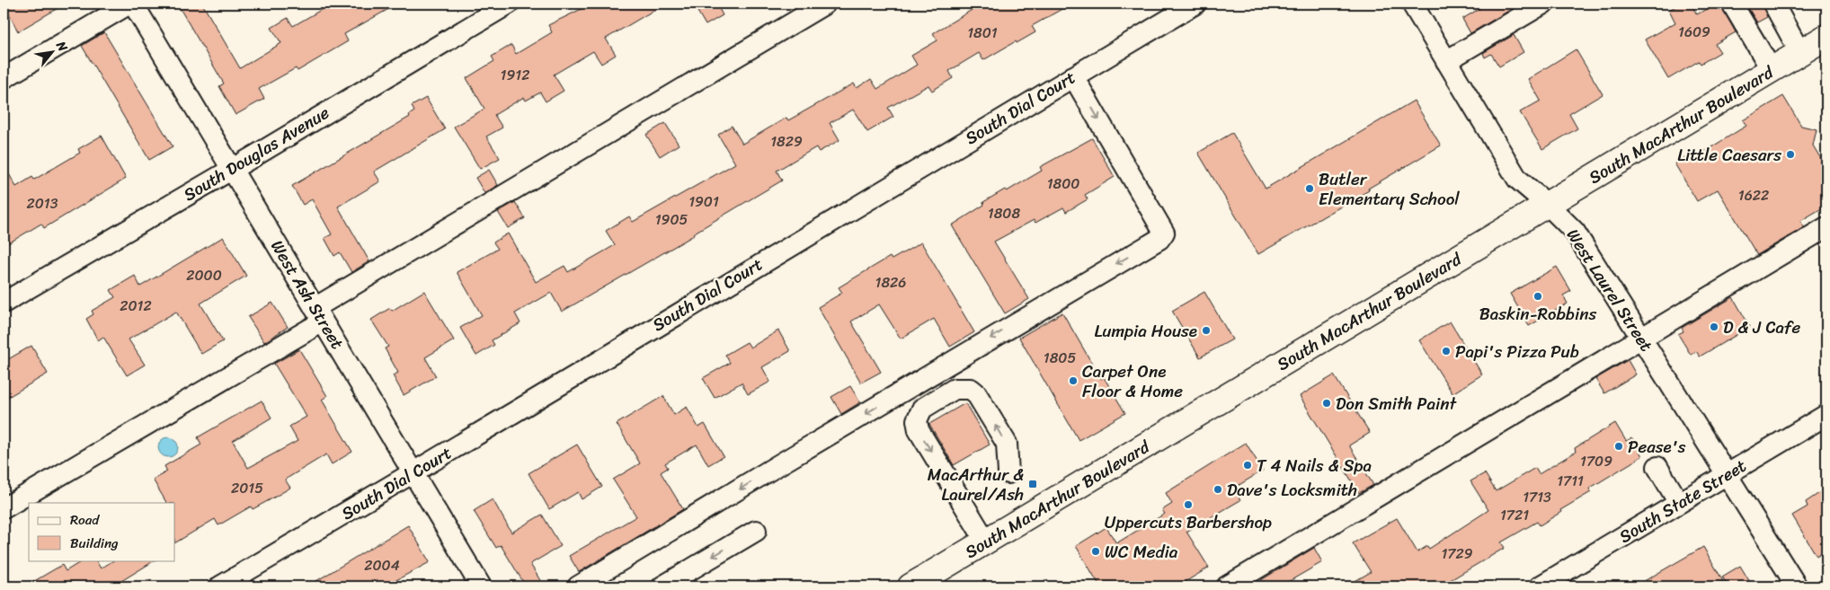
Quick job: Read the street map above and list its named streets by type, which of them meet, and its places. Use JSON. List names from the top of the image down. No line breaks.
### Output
{"streets":{"main road":["South MacArthur Boulevard"],"street":["South Dial Court","South Douglas Avenue","West Laurel Street","West Ash Street","South State Street"]},"crossings":[["South Dial Court","West Ash Street"],["South MacArthur Boulevard","West Laurel Street"],["South Douglas Avenue","West Ash Street"],["West Laurel Street","South State Street"]],"places":{"other":["Little Caesars","Butler Elementary School","Baskin-Robbins","D & J Cafe","Lumpia House","Papi's Pizza Pub","Carpet One Floor & Home","Don Smith Paint","Pease's","T 4 Nails & Spa","Dave's Locksmith","Uppercuts Barbershop","WC Media"],"transit":["MacArthur & Laurel/Ash"]},"house_numbers":["1609","1801","1912","1829","1800","1622","1901","2013","1808","1905","2000","1826","2012","1805","1709","1711","2015","1713","1721","1729","2004"],"legend":["Road","Building"],"north":"top right"}
